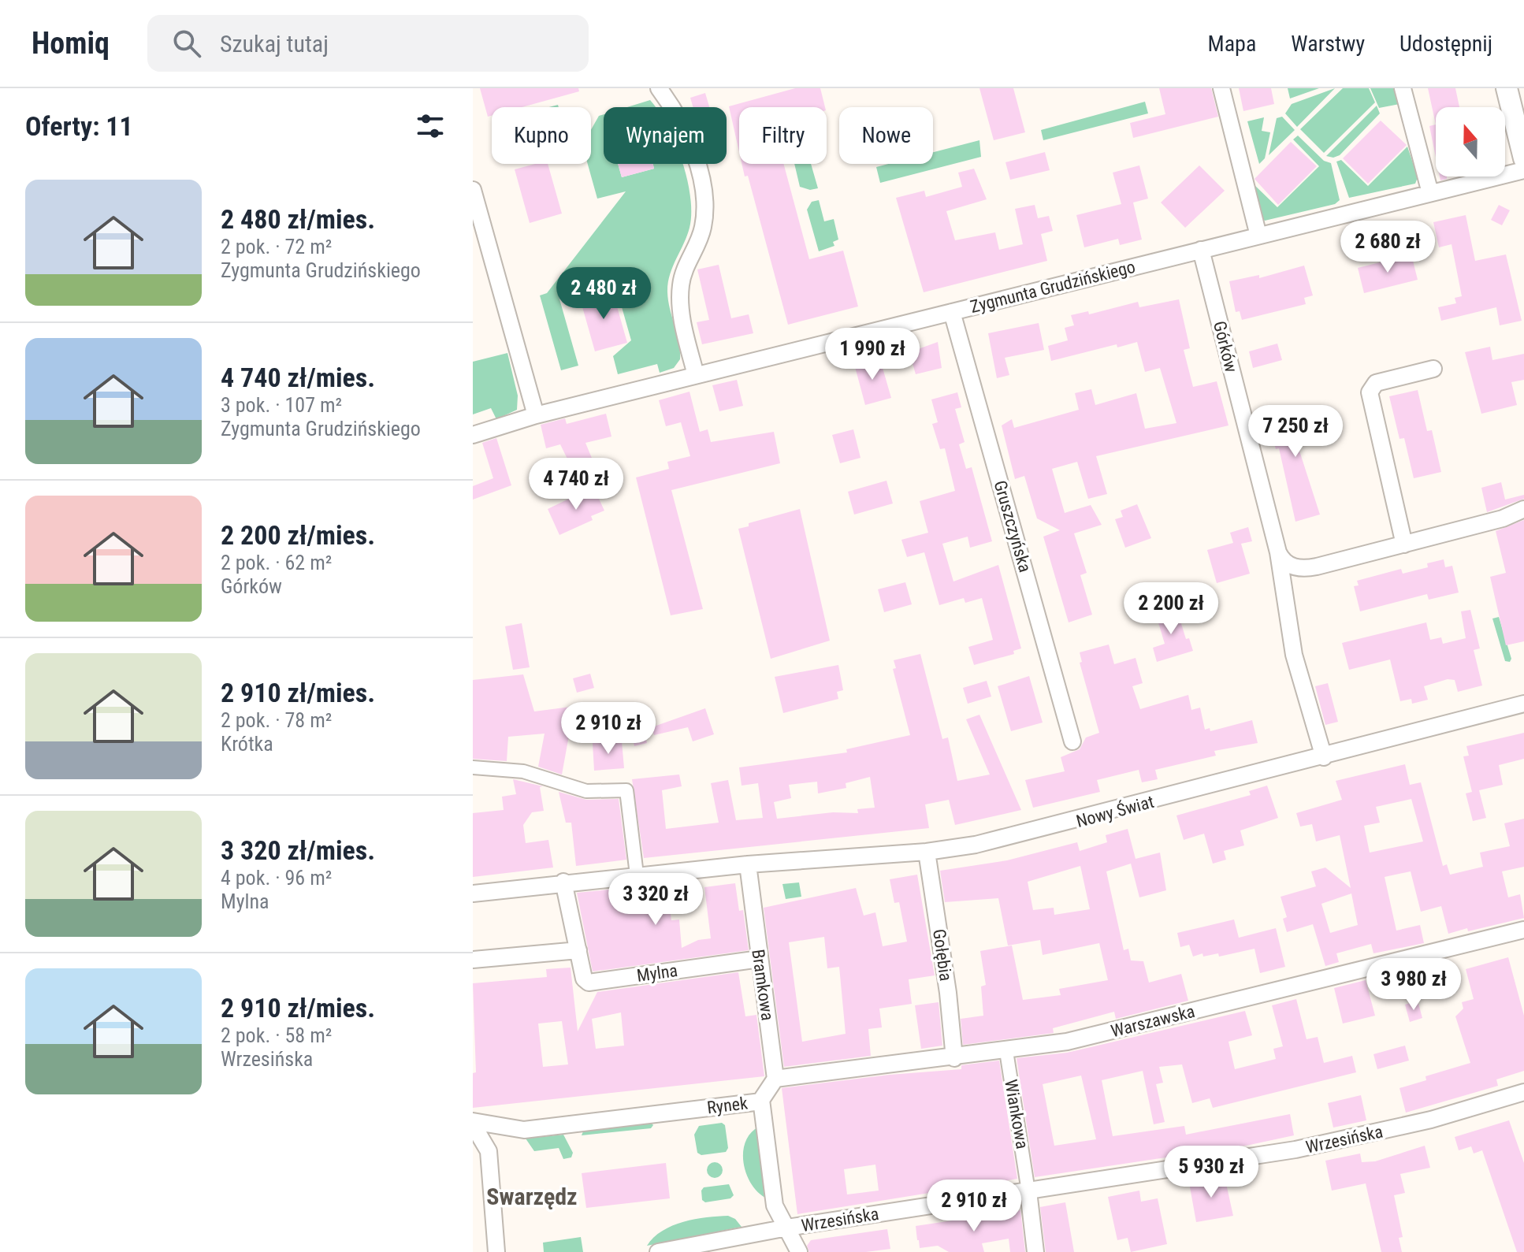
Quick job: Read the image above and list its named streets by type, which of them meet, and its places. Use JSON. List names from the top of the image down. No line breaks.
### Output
{"streets":{"street":["Zygmunta Grudzińskiego","Górków","Gruszczyńska","Nowy Świat","Gołębia","Mylna","Bramkowa","Warszawska","Rynek","Wiankowa","Wrzesińska"]},"crossings":[["Zygmunta Grudzińskiego","Górków"],["Zygmunta Grudzińskiego","Gruszczyńska"],["Górków","Nowy Świat"],["Nowy Świat","Gołębia"],["Nowy Świat","Bramkowa"],["Gołębia","Warszawska"],["Mylna","Bramkowa"],["Bramkowa","Warszawska"],["Warszawska","Wiankowa"],["Rynek","Wrzesińska"],["Wiankowa","Wrzesińska"]],"districts":["Swarzędz"],"north":"top","page":{"header":"Homiq","search":"Szukaj tutaj","nav":["Mapa","Warstwy","Udostępnij"],"heading":"Oferty: 11","chip":["Kupno","Wynajem","Filtry","Nowe"],"list":[{"name":"2 480 zł/mies.","note":"2 pok. · 72 m² · Zygmunta Grudzińskiego"},{"name":"4 740 zł/mies.","note":"3 pok. · 107 m² · Zygmunta Grudzińskiego"},{"name":"2 200 zł/mies.","note":"2 pok. · 62 m² · Górków"},{"name":"2 910 zł/mies.","note":"2 pok. · 78 m² · Krótka"},{"name":"3 320 zł/mies.","note":"4 pok. · 96 m² · Mylna"},{"name":"2 910 zł/mies.","note":"2 pok. · 58 m² · Wrzesińska"}],"price":["2 680 zł","2 480 zł","1 990 zł","7 250 zł","4 740 zł","2 200 zł","2 910 zł","3 320 zł","3 980 zł","5 930 zł","2 910 zł"]}}
